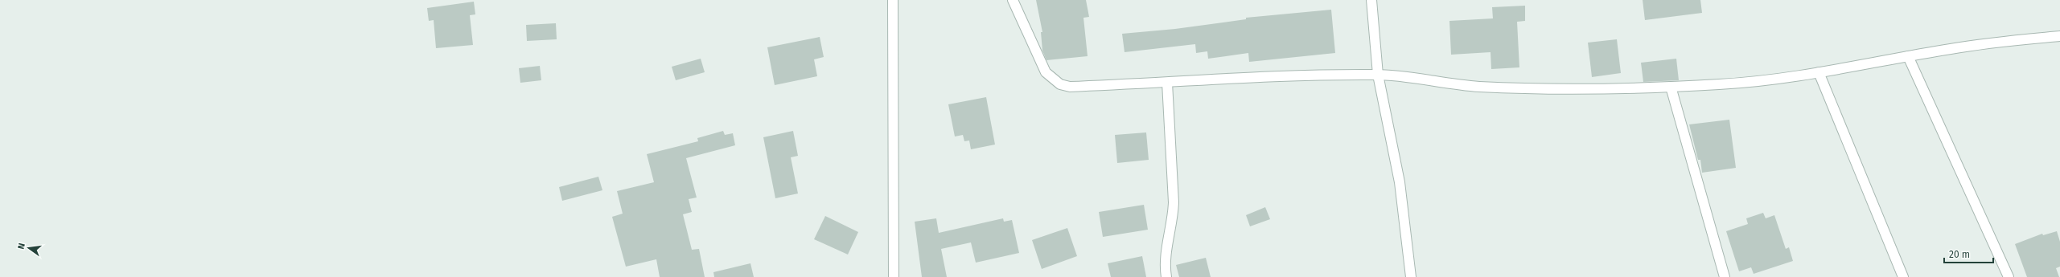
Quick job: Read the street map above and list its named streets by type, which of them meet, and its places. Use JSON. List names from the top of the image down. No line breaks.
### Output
{"scale_bar":"20 m","north":"left"}
